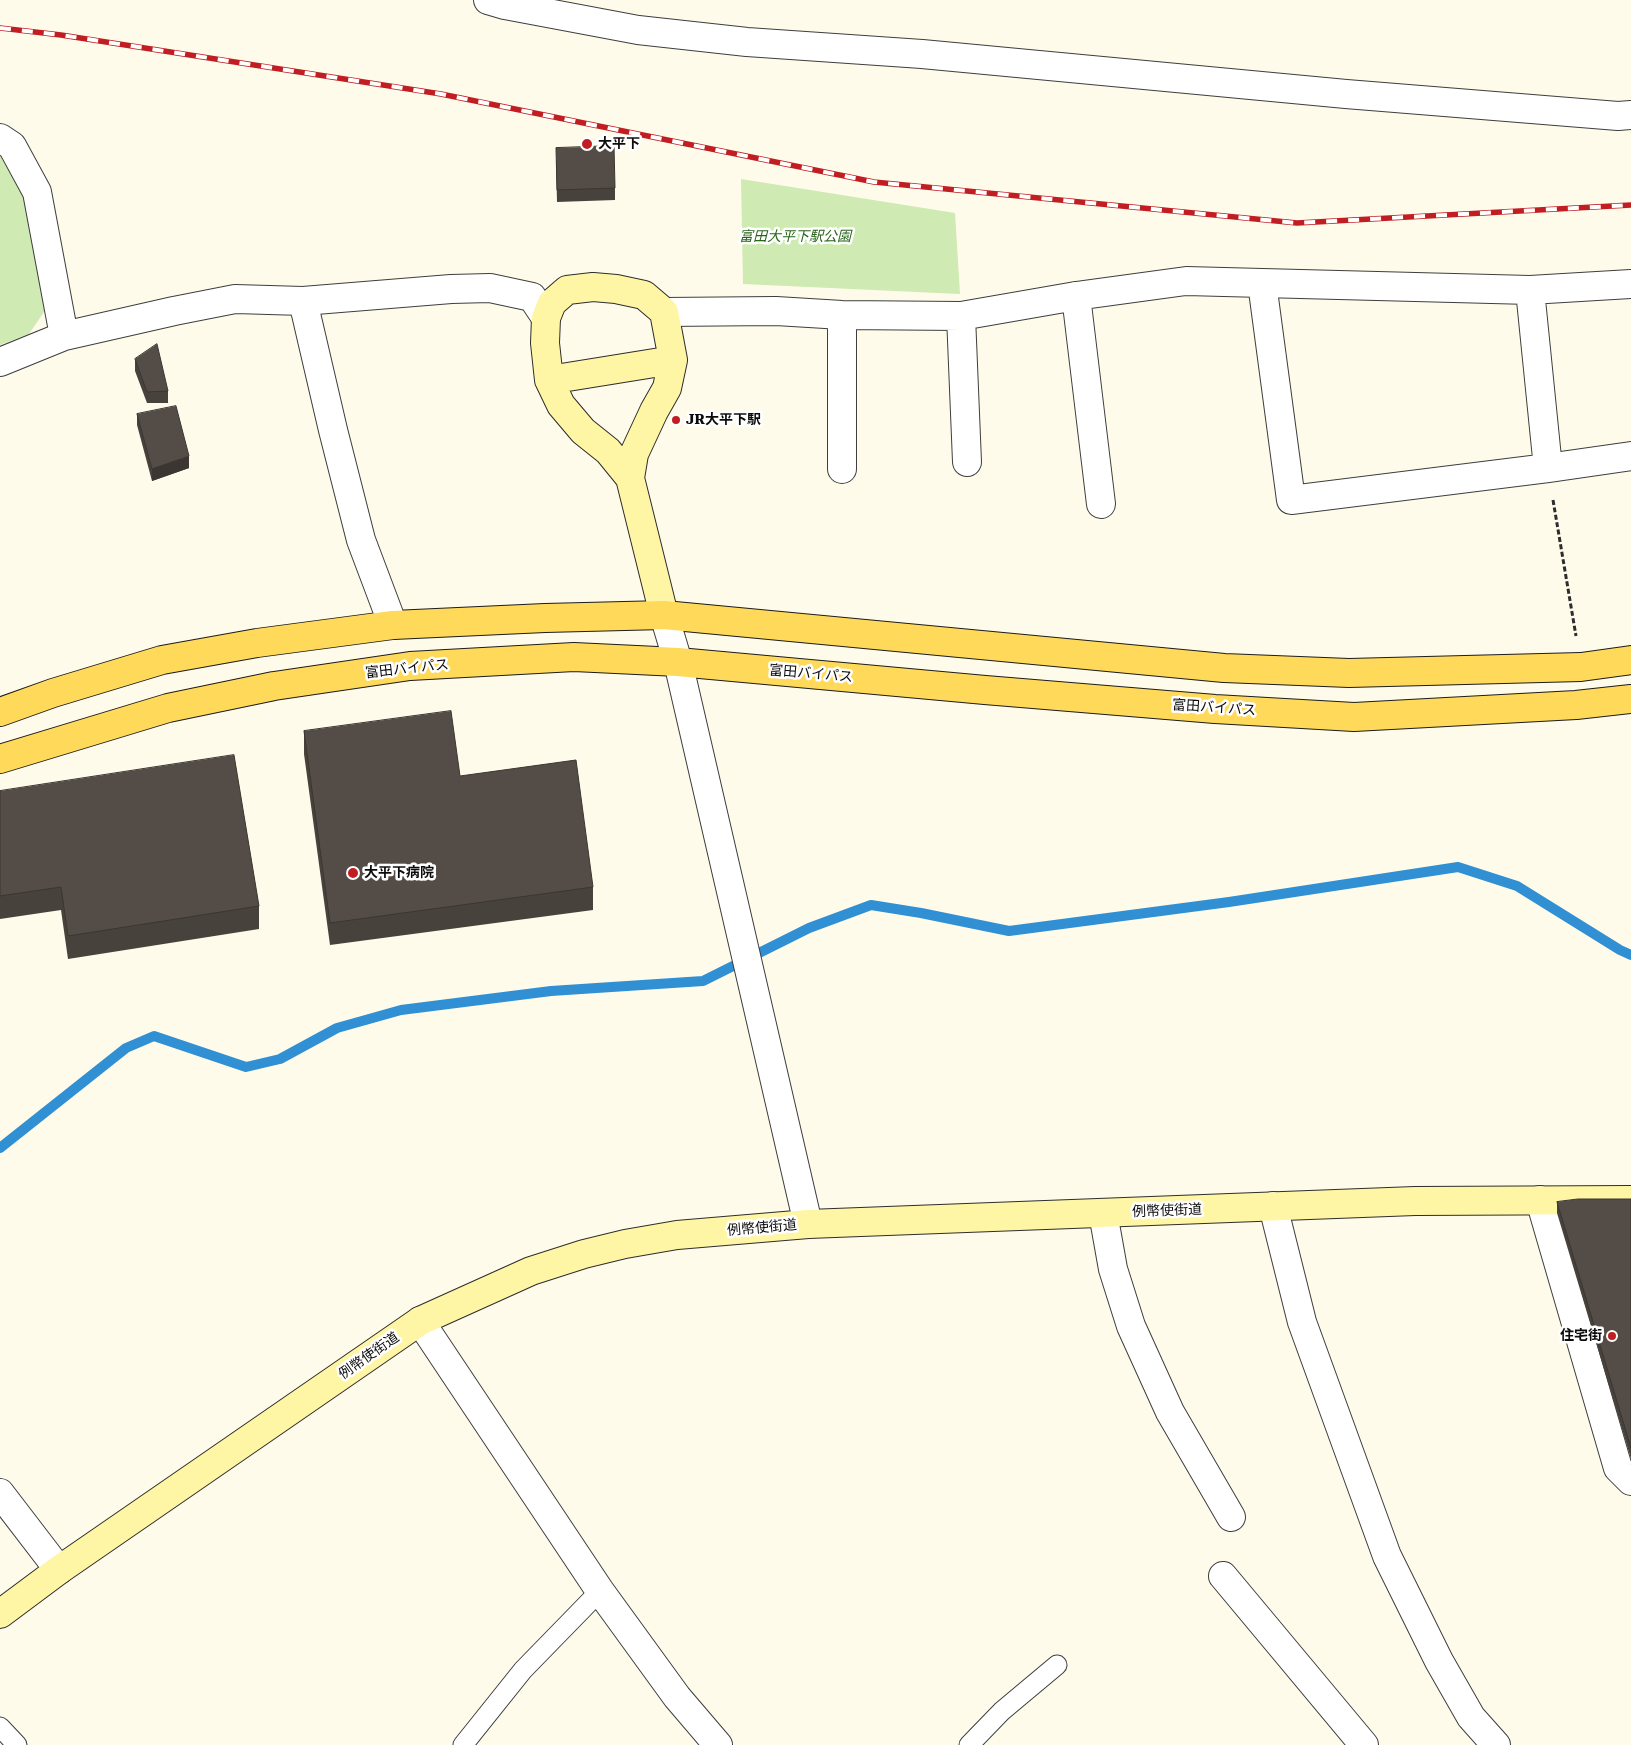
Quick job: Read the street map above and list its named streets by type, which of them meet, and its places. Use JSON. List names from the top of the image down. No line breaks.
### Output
{"streets":{"main road":["富田バイパス"],"street":["例幣使街道"]},"parks":["富田大平下駅公園"],"places":["大平下","JR大平下駅","大平下病院","住宅街"]}
